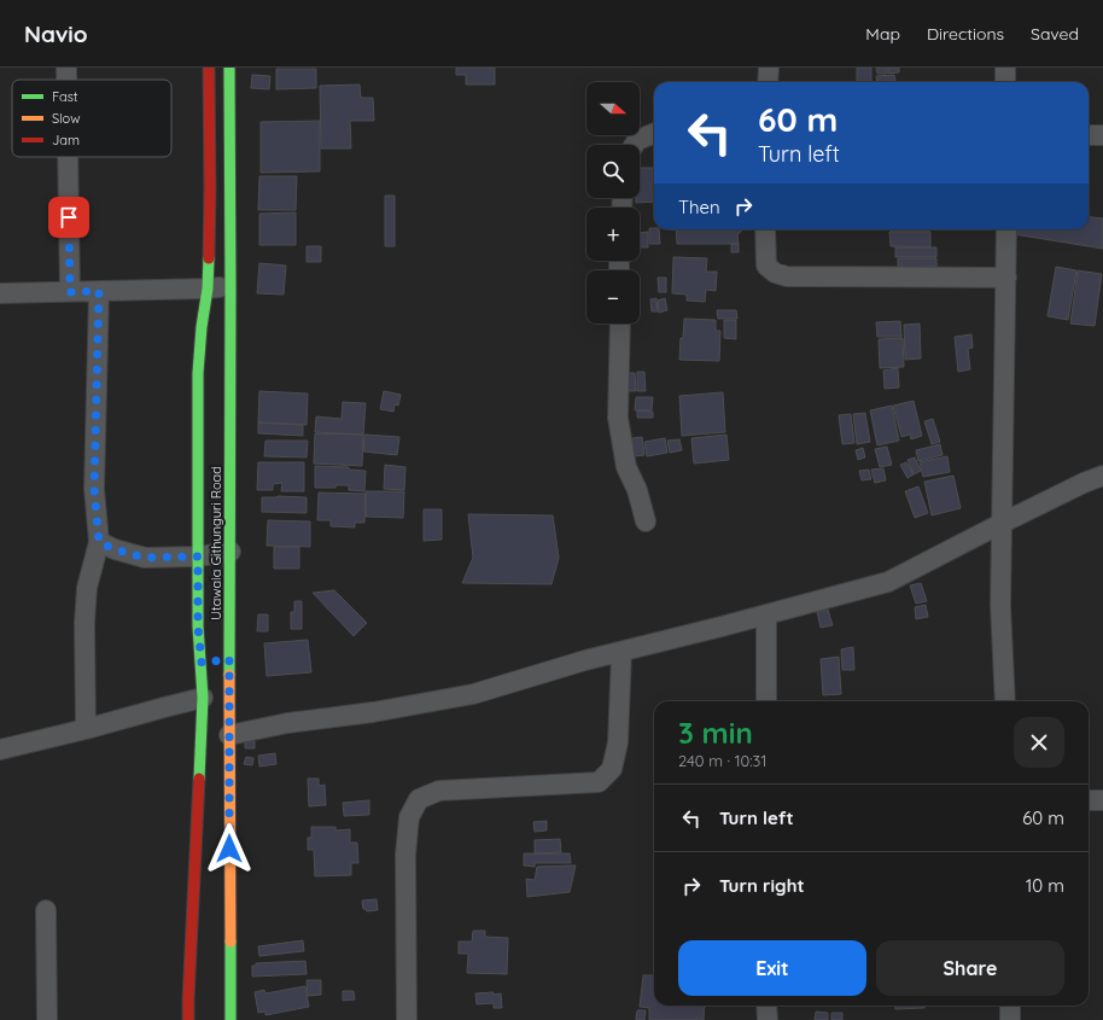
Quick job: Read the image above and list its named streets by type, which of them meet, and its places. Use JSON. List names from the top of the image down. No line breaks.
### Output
{"streets":{"street":["Utawala Githunguri Road"]},"legend":["Fast","Slow","Jam"],"north":"right","page":{"header":"Navio","nav":["Map","Directions","Saved"],"map_buttons":["+","−"],"turn":["60 m","Turn left"],"then":"Then","heading":["3 min","240 m · 10:31"],"list":[{"name":"Turn left","value":"60 m"},{"name":"Turn right","value":"10 m"}],"buttons":["Exit","Share"]}}
